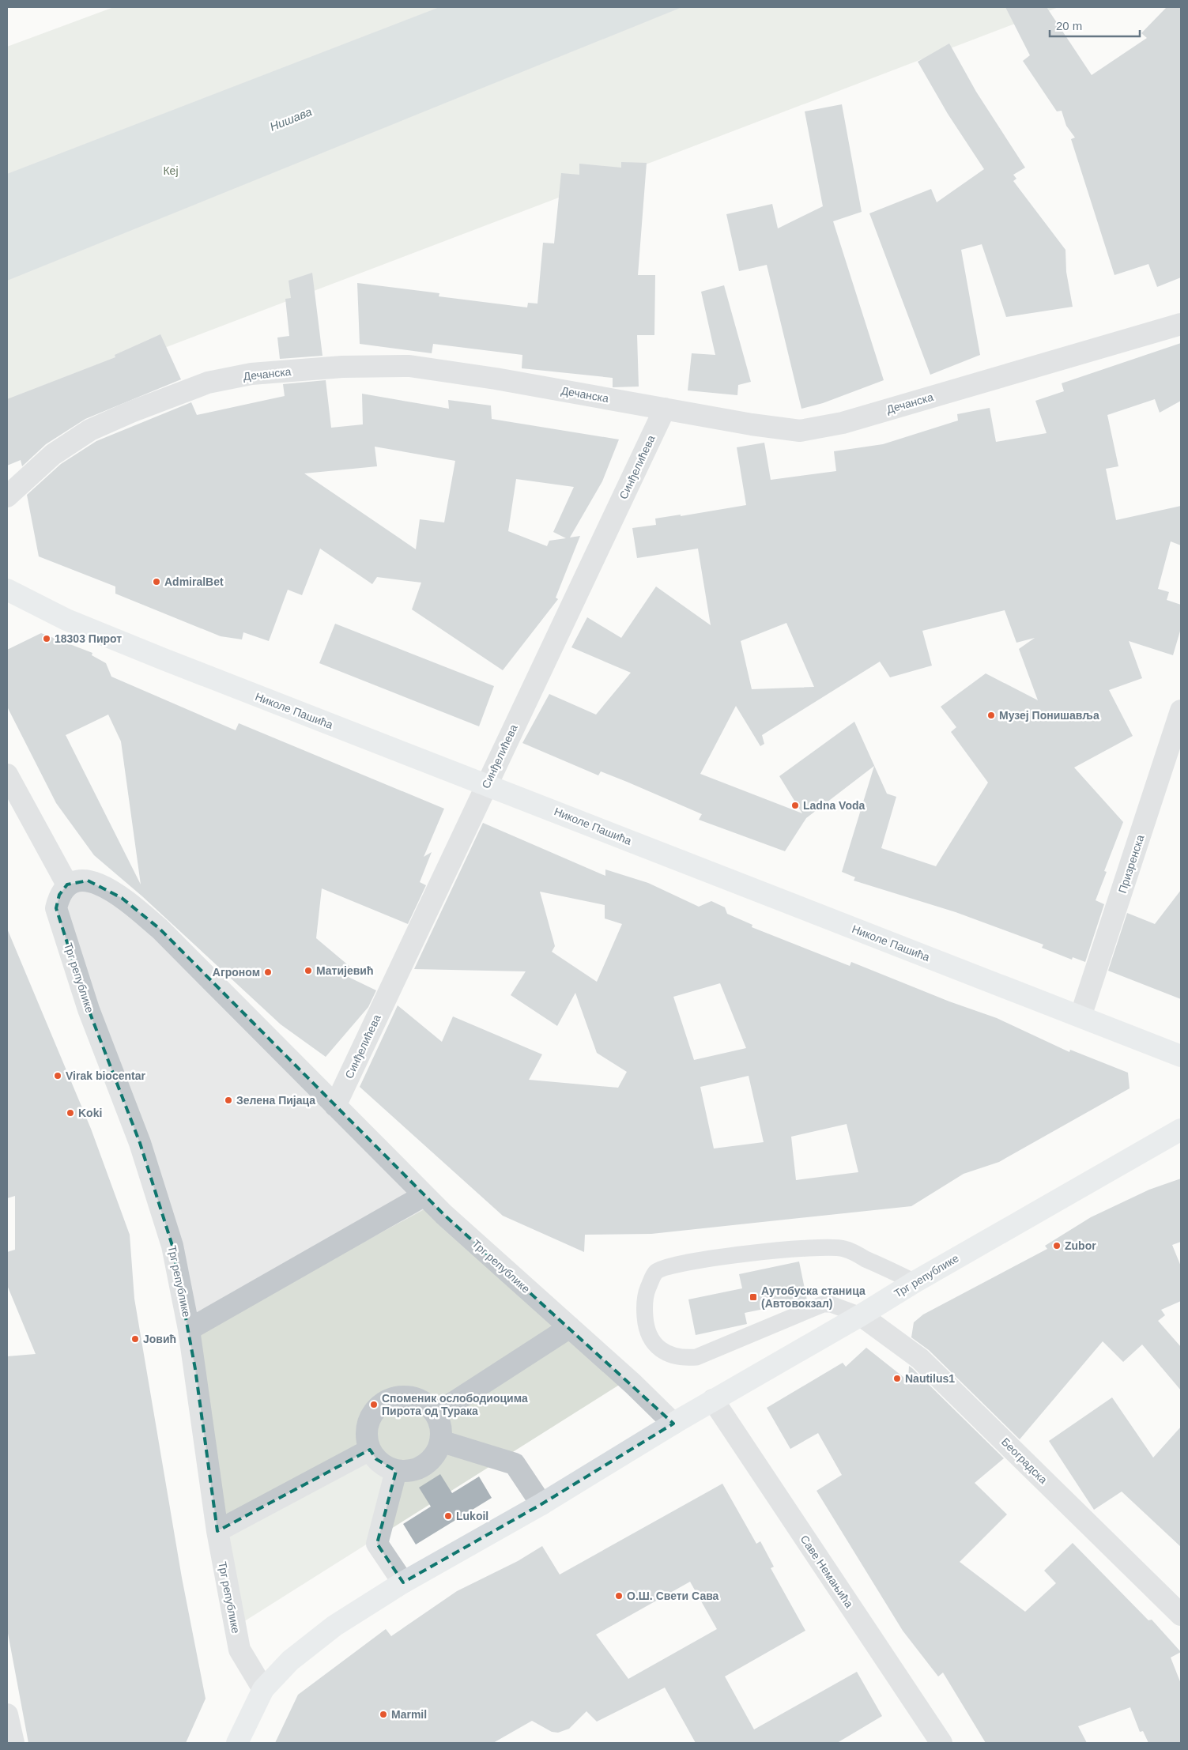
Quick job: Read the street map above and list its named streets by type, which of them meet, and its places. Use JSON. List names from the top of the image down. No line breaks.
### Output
{"streets":{"main road":["Николе Пашића","Трг републике"],"street":["Дечанска","Синђелићева","Призренска","Београдска","Саве Немањића"]},"crossings":[["Дечанска","Синђелићева"],["Синђелићева","Николе Пашића"],["Синђелићева","Трг републике"],["Николе Пашића","Призренска"],["Трг републике","Београдска"],["Трг републике","Саве Немањића"]],"water":["Нишава"],"parks":["Кеј"],"places":{"other":["AdmiralBet","18303 Пирот","Музеј Понишавља","Ladna Voda","Матијевић","Агроном","Virak biocentar","Зелена Пијаца","Koki","Zubor","Јовић","Nautilus1","Споменик ослободиоцима Пирота од Турака","Lukoil","О.Ш. Свети Сава","Marmil"],"transit":["Аутобуска станица (Автовокзал)"]},"scale_bar":"20 m"}
